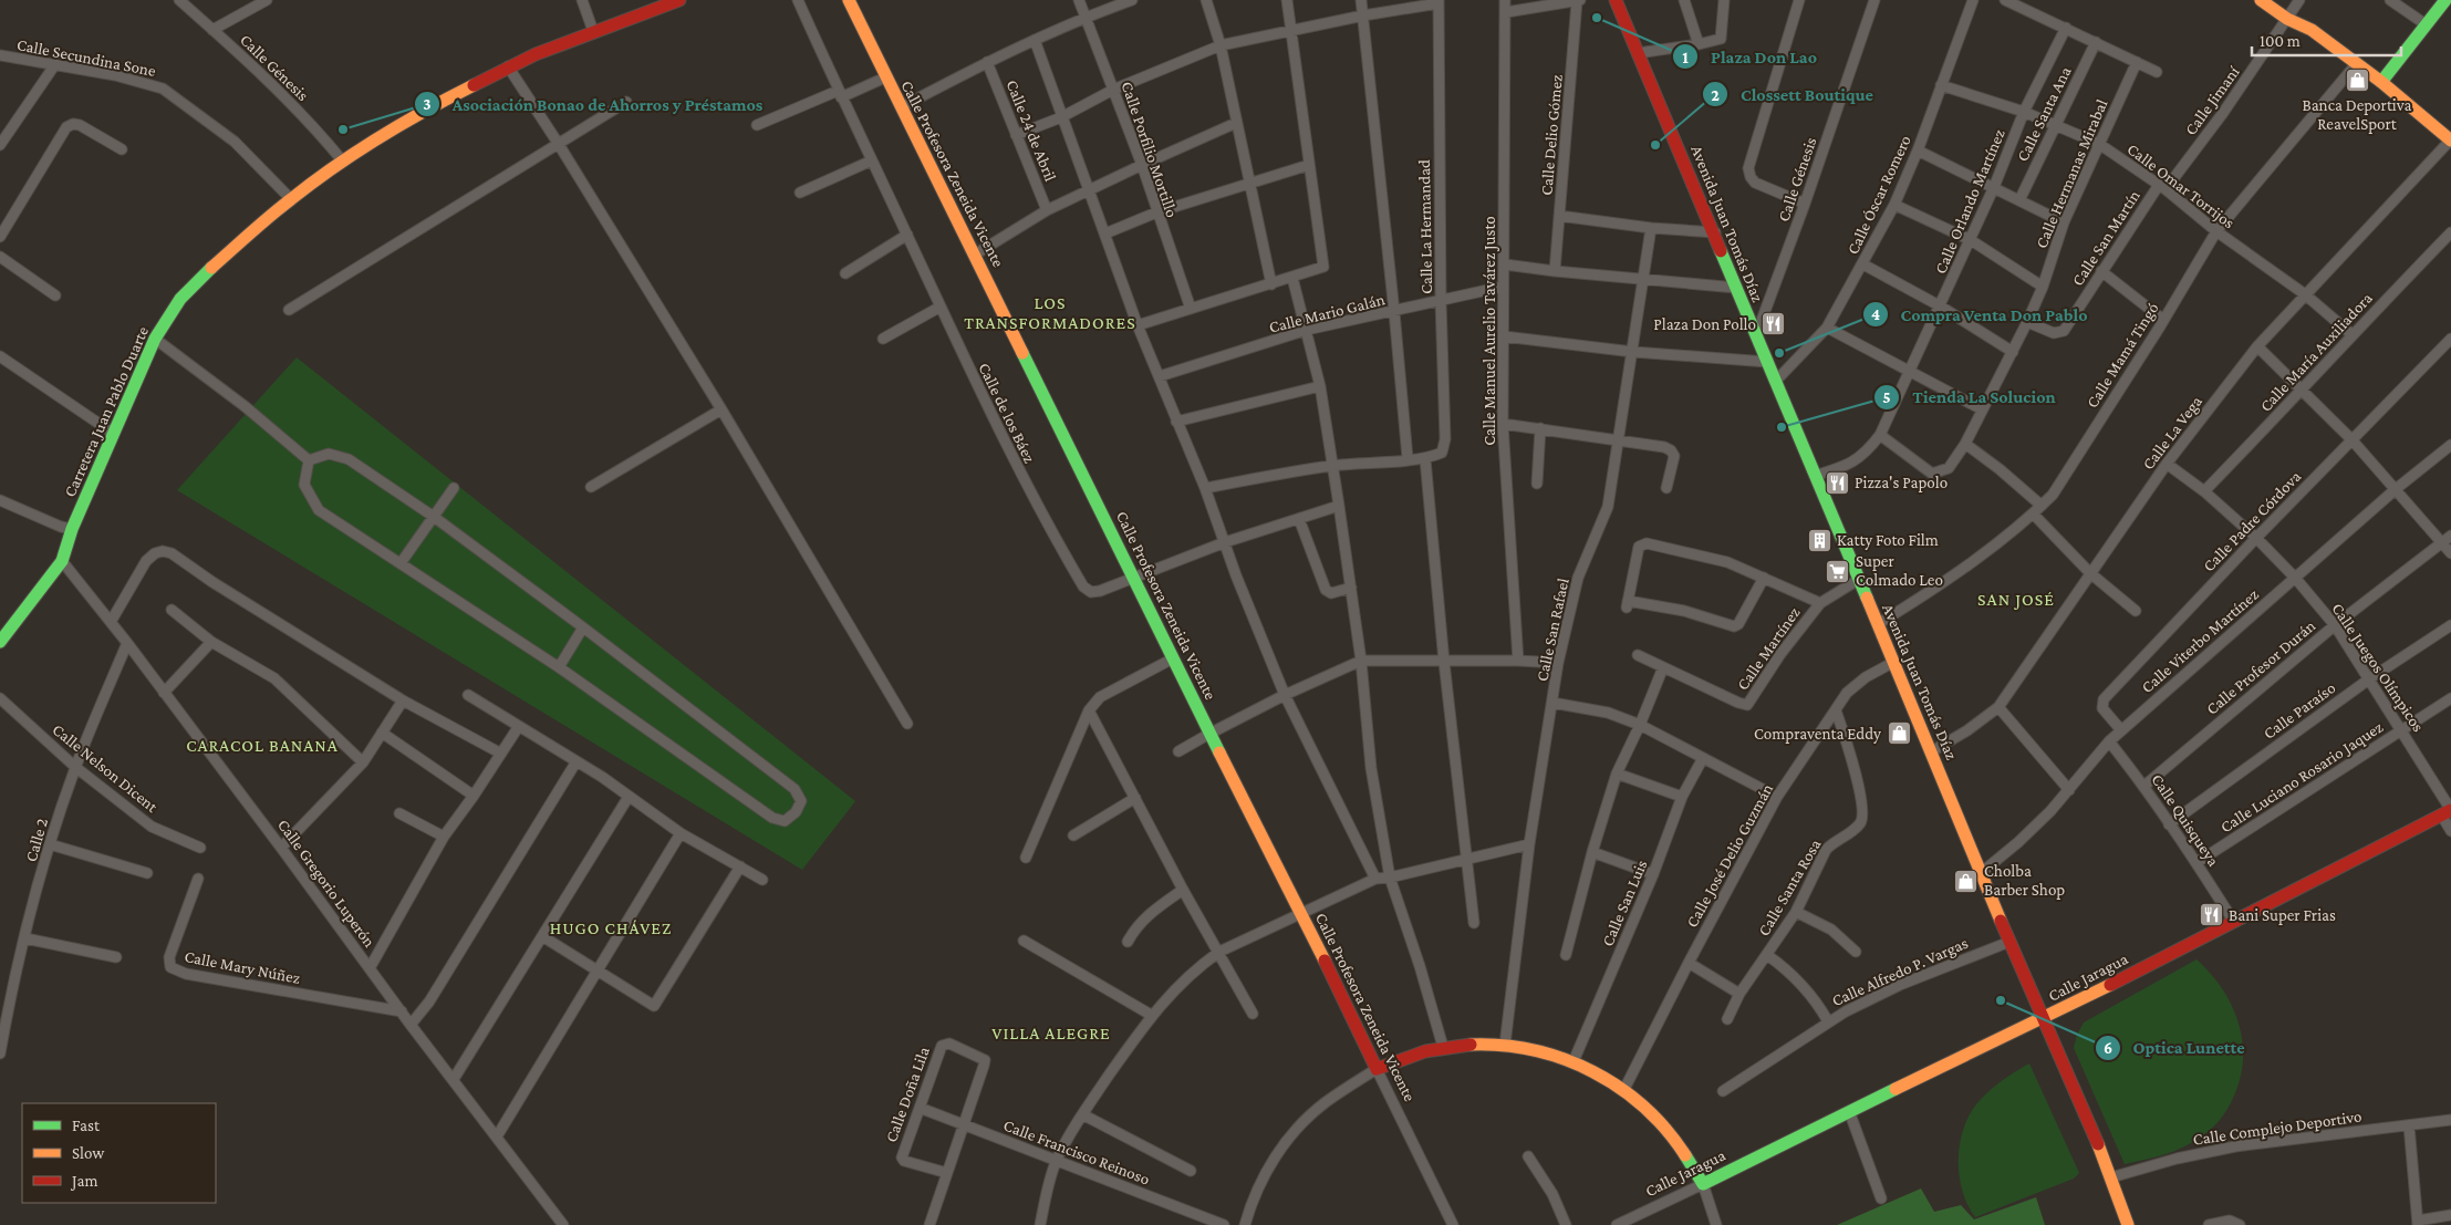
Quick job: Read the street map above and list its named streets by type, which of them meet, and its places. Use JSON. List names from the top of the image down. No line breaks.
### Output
{"streets":{"street":["Calle Secundina Sone","Calle Génesis","Calle Jimaní","Calle Santa Ana","Calle 24 de Abril","Calle Delio Gómez","Calle Porfilio Mortillo","Calle Profesora Zeneida Vicente","Calle Hermanas Mirabal","Calle Omar Torrijos","Calle Óscar Romero","Calle Orlando Martínez","Avenida Juan Tomás Díaz","Calle La Hermandad","Calle San Martín","Calle Mario Galán","Calle Manuel Aurelio Tavárez Justo","Calle María Auxiliadora","Calle Mamá Tingó","Carretera Juan Pablo Duarte","Calle de los Báez","Calle La Vega","Calle Padre Córdova","Calle San Rafael","Calle Viterbo Martínez","Calle Martínez","Calle Profesor Durán","Calle Juegos Olímpicos","Calle Paraíso","Calle Nelson Dicent","Calle Luciano Rosario Jaquez","Calle Quisqueya","Calle 2","Calle José Delio Guzmán","Calle Gregorio Luperón","Calle Santa Rosa","Calle San Luis","Calle Mary Núñez","Calle Alfredo P. Vargas","Calle Jaragua","Calle Doña Lila","Calle Complejo Deportivo","Calle Francisco Reinoso"]},"crossings":[["Calle Secundina Sone","Carretera Juan Pablo Duarte"],["Calle Génesis","Avenida Juan Tomás Díaz"],["Calle Génesis","Carretera Juan Pablo Duarte"],["Calle Jimaní","Calle Omar Torrijos"],["Calle Jimaní","Calle San Martín"],["Calle Santa Ana","Calle Omar Torrijos"],["Calle Profesora Zeneida Vicente","Calle de los Báez"],["Calle Hermanas Mirabal","Calle Omar Torrijos"],["Calle Hermanas Mirabal","Calle Orlando Martínez"],["Calle Hermanas Mirabal","Calle San Martín"],["Calle Omar Torrijos","Calle Óscar Romero"],["Calle Omar Torrijos","Calle Orlando Martínez"],["Calle Omar Torrijos","Calle San Martín"],["Calle Omar Torrijos","Calle María Auxiliadora"],["Calle Omar Torrijos","Calle Mamá Tingó"],["Calle Omar Torrijos","Calle La Vega"],["Calle Óscar Romero","Avenida Juan Tomás Díaz"],["Calle Orlando Martínez","Avenida Juan Tomás Díaz"],["Avenida Juan Tomás Díaz","Calle Mamá Tingó"],["Avenida Juan Tomás Díaz","Calle La Vega"],["Avenida Juan Tomás Díaz","Calle Viterbo Martínez"],["Avenida Juan Tomás Díaz","Calle Martínez"],["Avenida Juan Tomás Díaz","Calle José Delio Guzmán"],["Avenida Juan Tomás Díaz","Calle Alfredo P. Vargas"],["Avenida Juan Tomás Díaz","Calle Jaragua"],["Avenida Juan Tomás Díaz","Calle Complejo Deportivo"],["Calle La Hermandad","Calle Mario Galán"],["Calle Mario Galán","Calle Manuel Aurelio Tavárez Justo"],["Calle María Auxiliadora","Calle Juegos Olímpicos"],["Carretera Juan Pablo Duarte","Calle Gregorio Luperón"],["Calle La Vega","Calle Juegos Olímpicos"],["Calle Padre Córdova","Calle Viterbo Martínez"],["Calle Padre Córdova","Calle Juegos Olímpicos"],["Calle Viterbo Martínez","Calle Juegos Olímpicos"],["Calle Viterbo Martínez","Calle Quisqueya"],["Calle Profesor Durán","Calle Juegos Olímpicos"],["Calle Profesor Durán","Calle Quisqueya"],["Calle Juegos Olímpicos","Calle Paraíso"],["Calle Juegos Olímpicos","Calle Luciano Rosario Jaquez"],["Calle Juegos Olímpicos","Calle Jaragua"],["Calle Paraíso","Calle Quisqueya"],["Calle Nelson Dicent","Calle 2"],["Calle Luciano Rosario Jaquez","Calle Quisqueya"],["Calle Quisqueya","Calle Jaragua"],["Calle 2","Calle Gregorio Luperón"],["Calle José Delio Guzmán","Calle Santa Rosa"],["Calle Gregorio Luperón","Calle Mary Núñez"],["Calle Doña Lila","Calle Francisco Reinoso"]],"districts":["LOS TRANSFORMADORES","SAN JOSÉ","CARACOL BANANA","HUGO CHÁVEZ","VILLA ALEGRE"],"places":{"other":["Plaza Don Lao","Asociación Bonao de Ahorros y Préstamos","Clossett Boutique","Compra Venta Don Pablo","Tienda La Solucion","Optica Lunette"],"shop":["Banca Deportiva ReavelSport","Compraventa Eddy","Cholba Barber Shop"],"restaurant":["Plaza Don Pollo","Pizza's Papolo","Bani Super Frias"],"building":["Katty Foto Film"],"supermarket":["Super Colmado Leo"]},"legend":["Fast","Slow","Jam"],"scale_bar":"100 m"}
